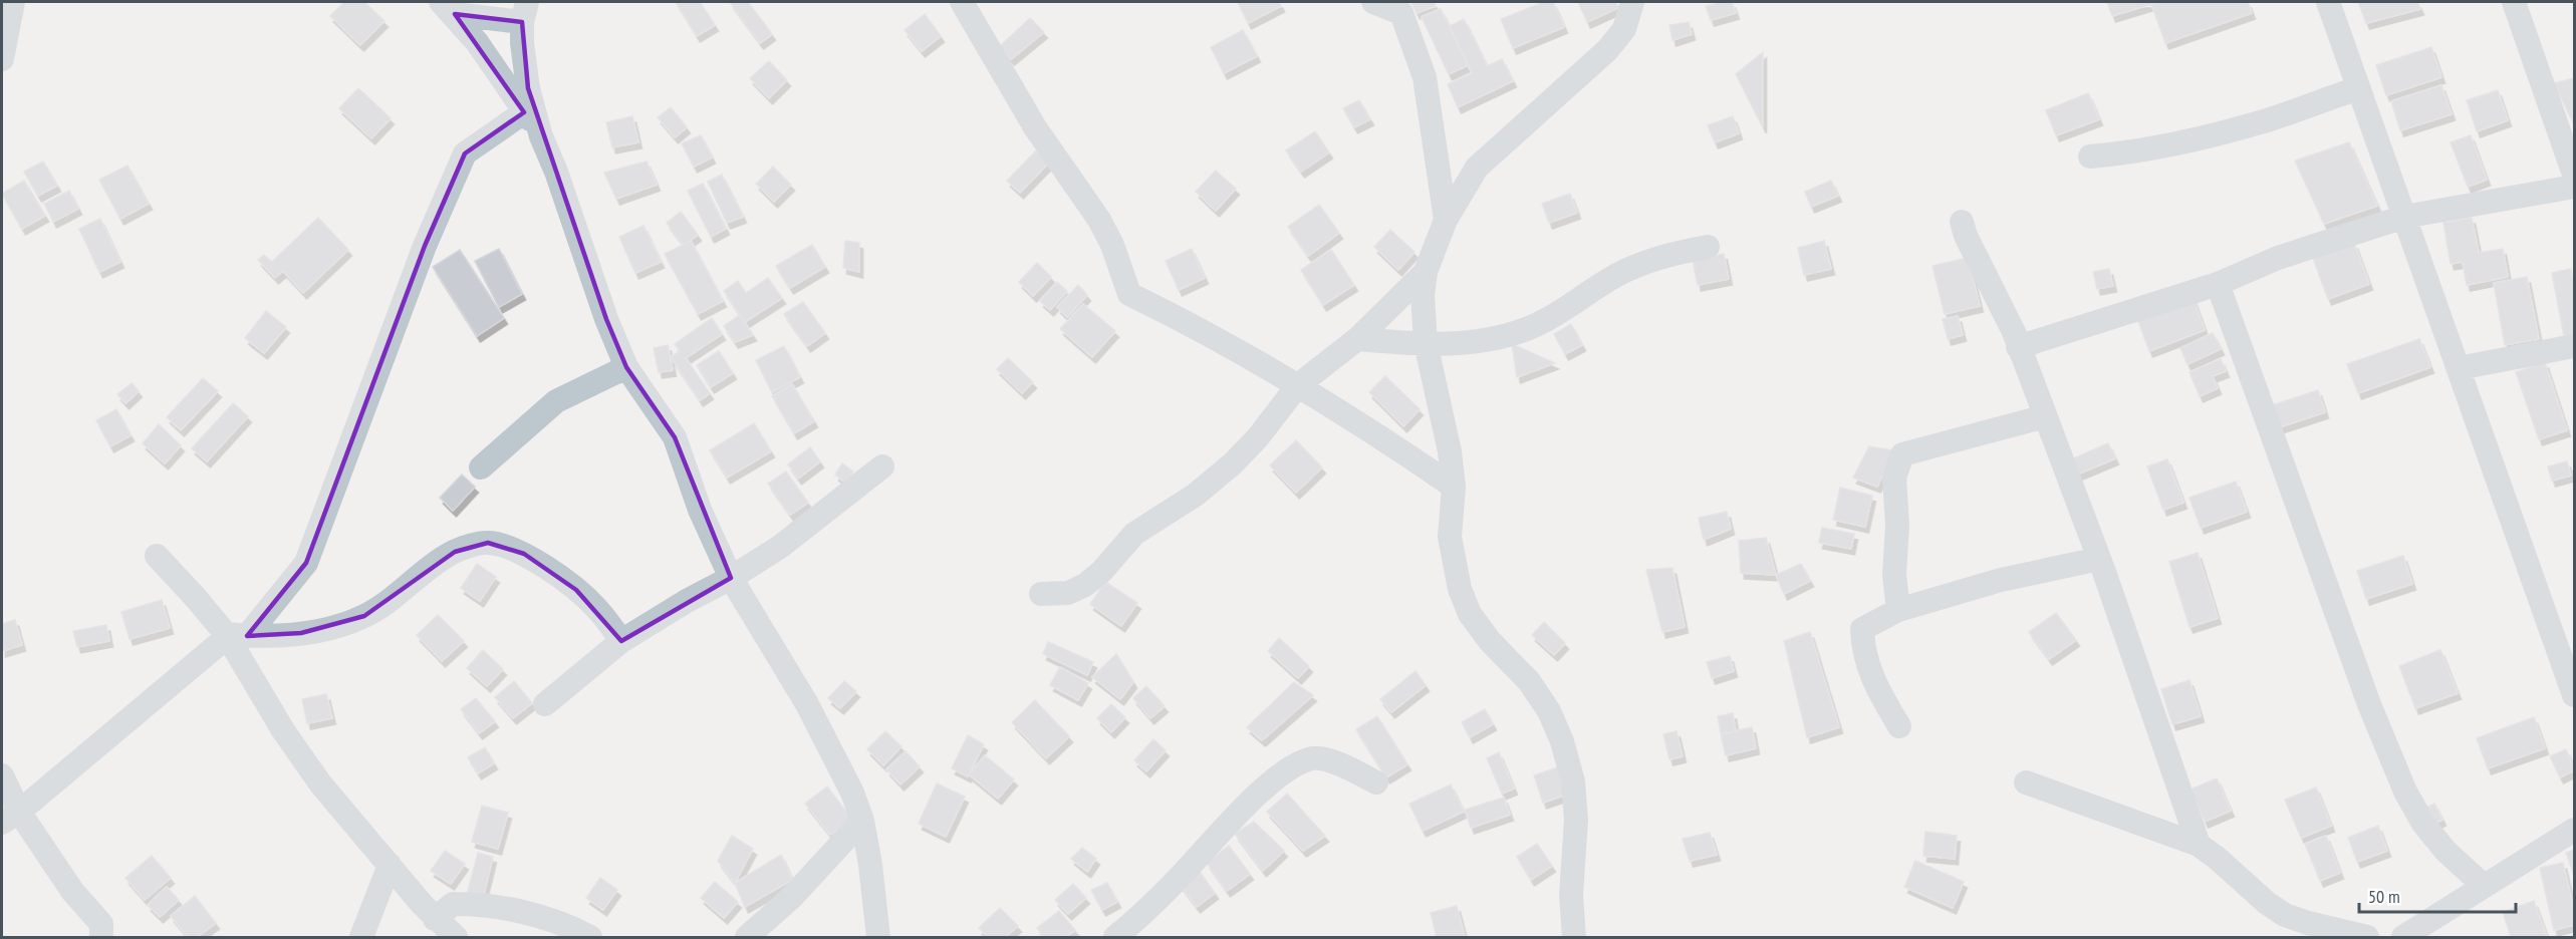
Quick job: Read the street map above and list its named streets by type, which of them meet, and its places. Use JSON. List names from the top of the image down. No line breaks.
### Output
{"scale_bar":"50 m"}
